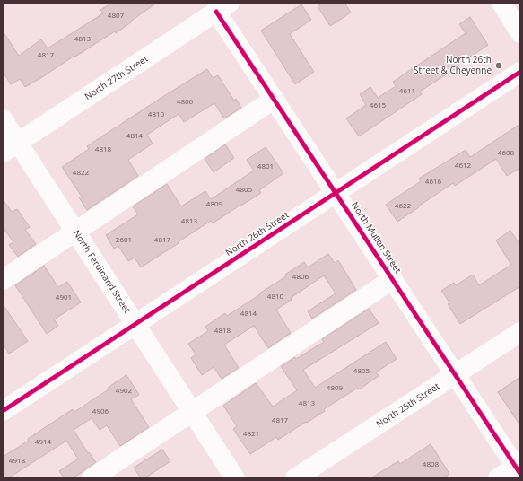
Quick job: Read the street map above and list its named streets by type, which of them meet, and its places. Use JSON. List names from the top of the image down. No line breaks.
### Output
{"streets":{"street":["North 27th Street","North 26th Street","North Mullen Street","North Ferdinand Street","North 25th Street"]},"crossings":[["North 27th Street","North Mullen Street"],["North 27th Street","North Ferdinand Street"],["North 26th Street","North Mullen Street"],["North 26th Street","North Ferdinand Street"],["North Mullen Street","North 25th Street"]],"places":["North 26th Street & Cheyenne"],"house_numbers":["4807","4813","4817","4611","4806","4615","4810","4814","4818","4608","4612","4801","4822","4616","4805","4809","4622","4813","2601","4817","4806","4810","4901","4814","4818","4805","4809","4902","4813","4906","4817","4821","4914","4918","4808"]}
